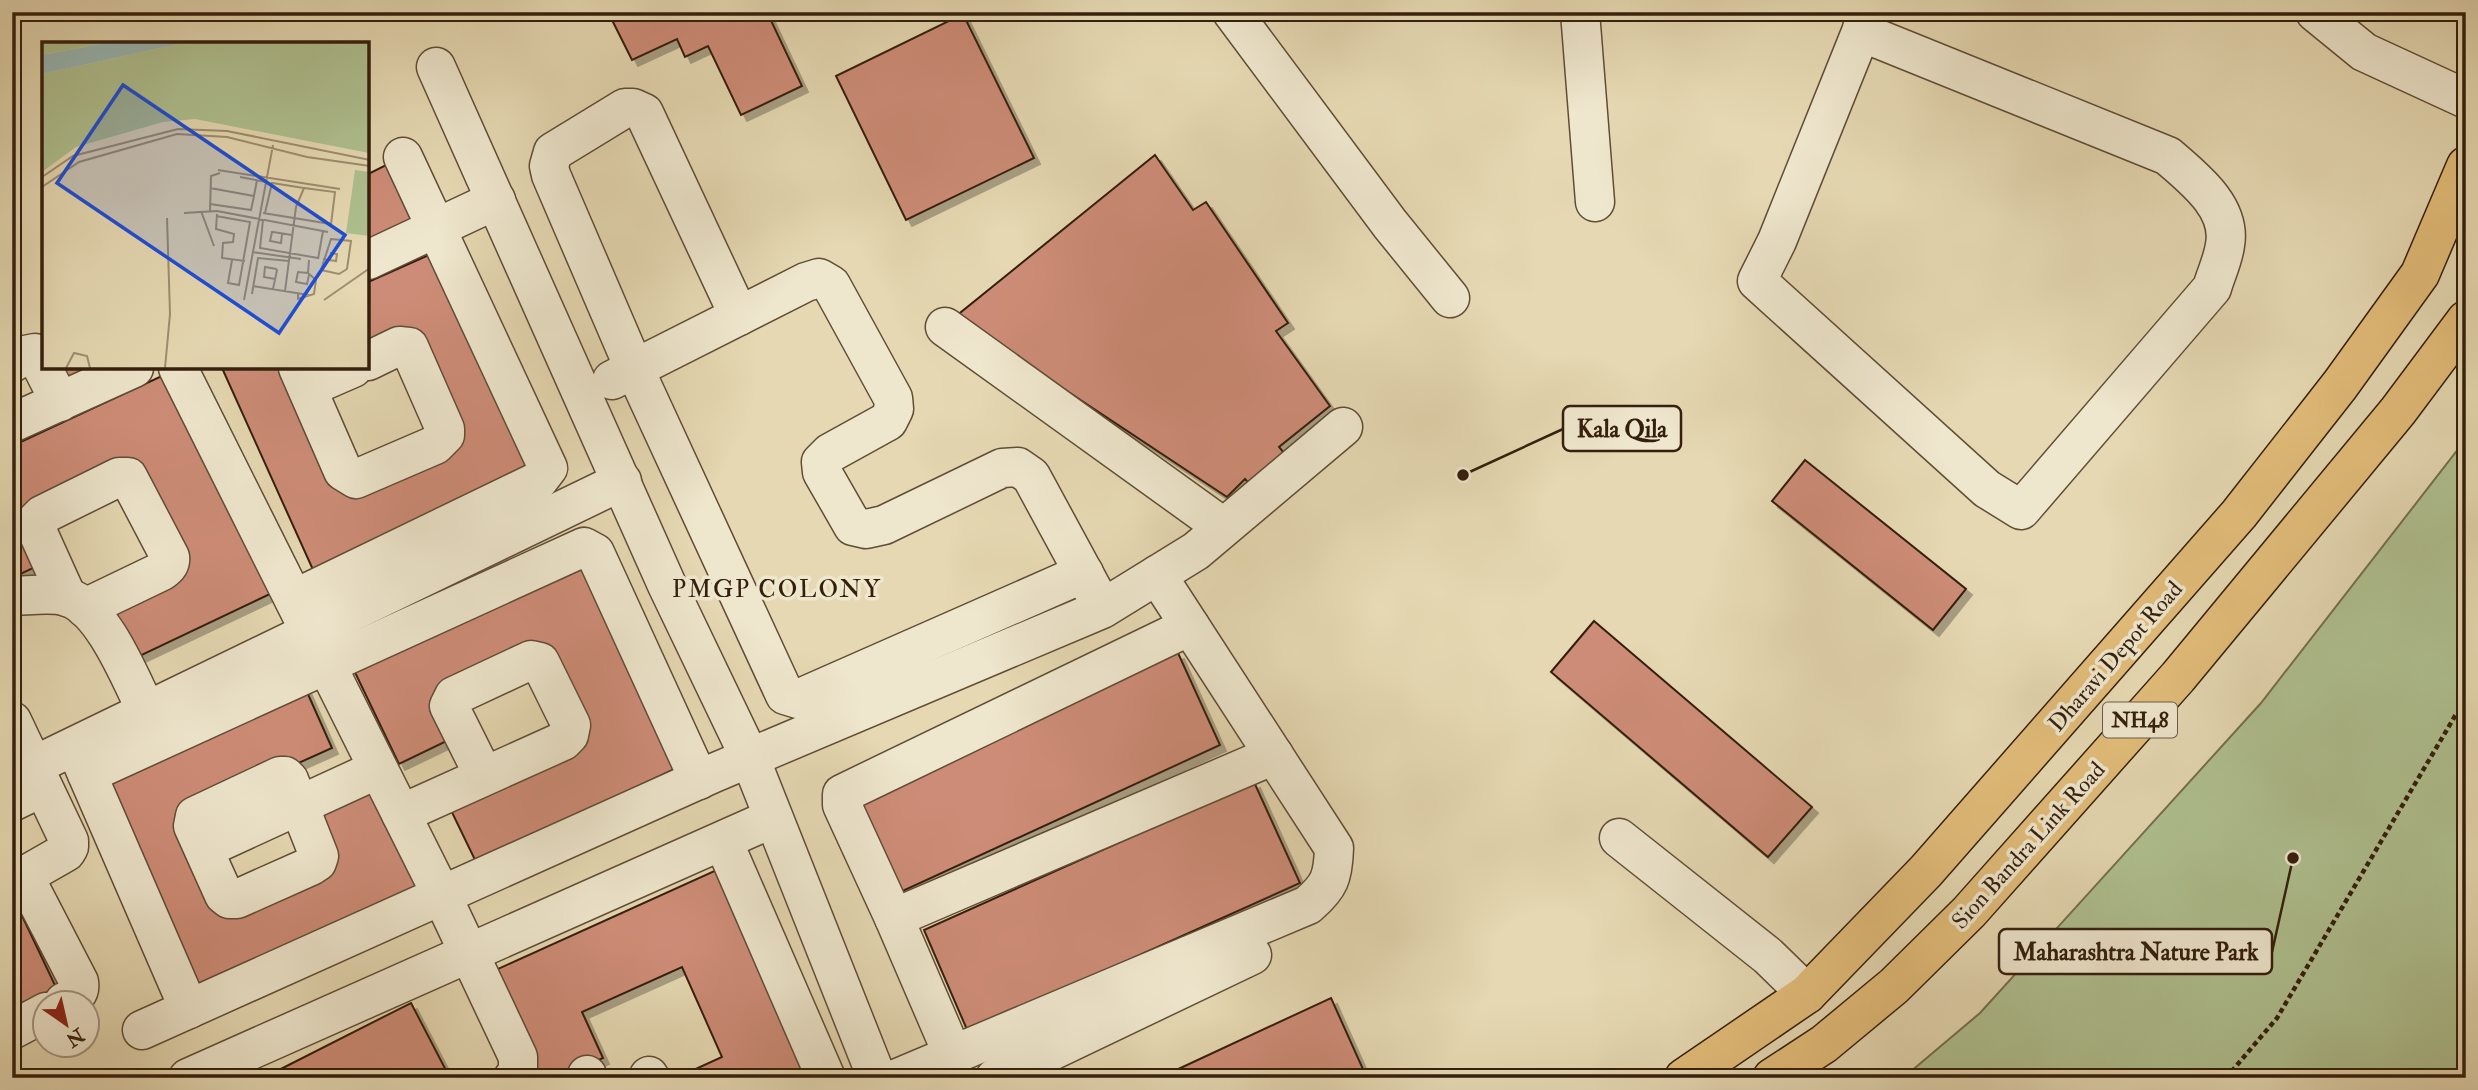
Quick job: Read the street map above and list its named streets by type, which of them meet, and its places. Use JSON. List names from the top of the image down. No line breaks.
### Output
{"streets":{"main road":["Dharavi Depot Road","NH48","Sion Bandra Link Road"]},"districts":["PMGP COLONY"],"places":["Kala Qila","Maharashtra Nature Park"],"north":"bottom right"}
